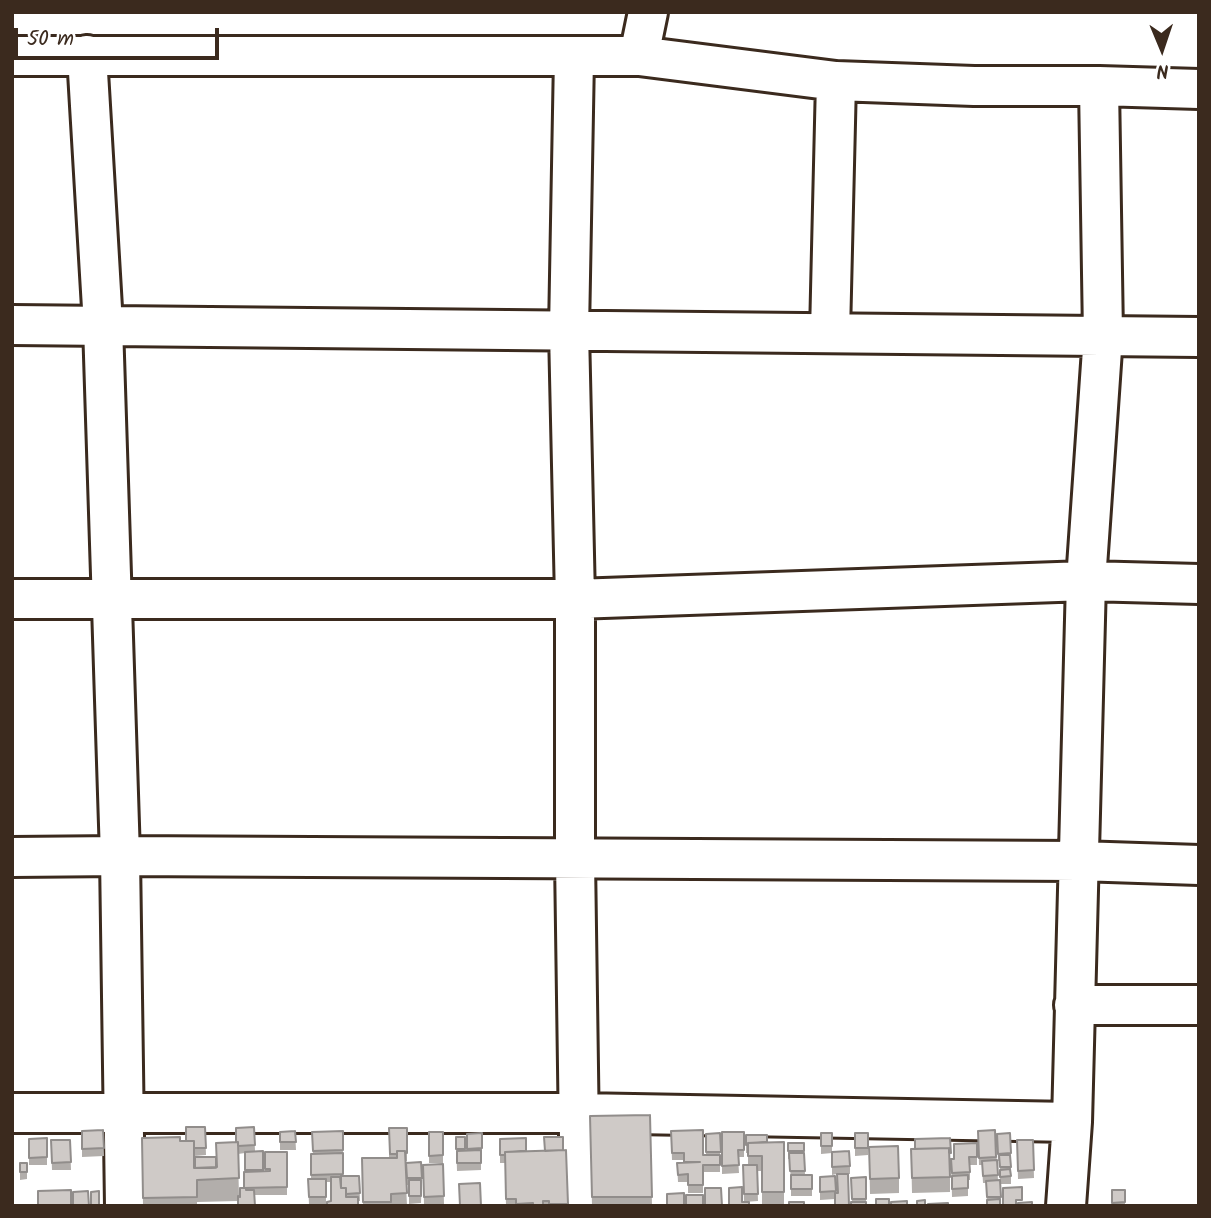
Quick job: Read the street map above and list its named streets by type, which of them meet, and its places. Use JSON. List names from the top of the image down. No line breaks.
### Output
{"scale_bar":"50 m","north":"bottom"}
